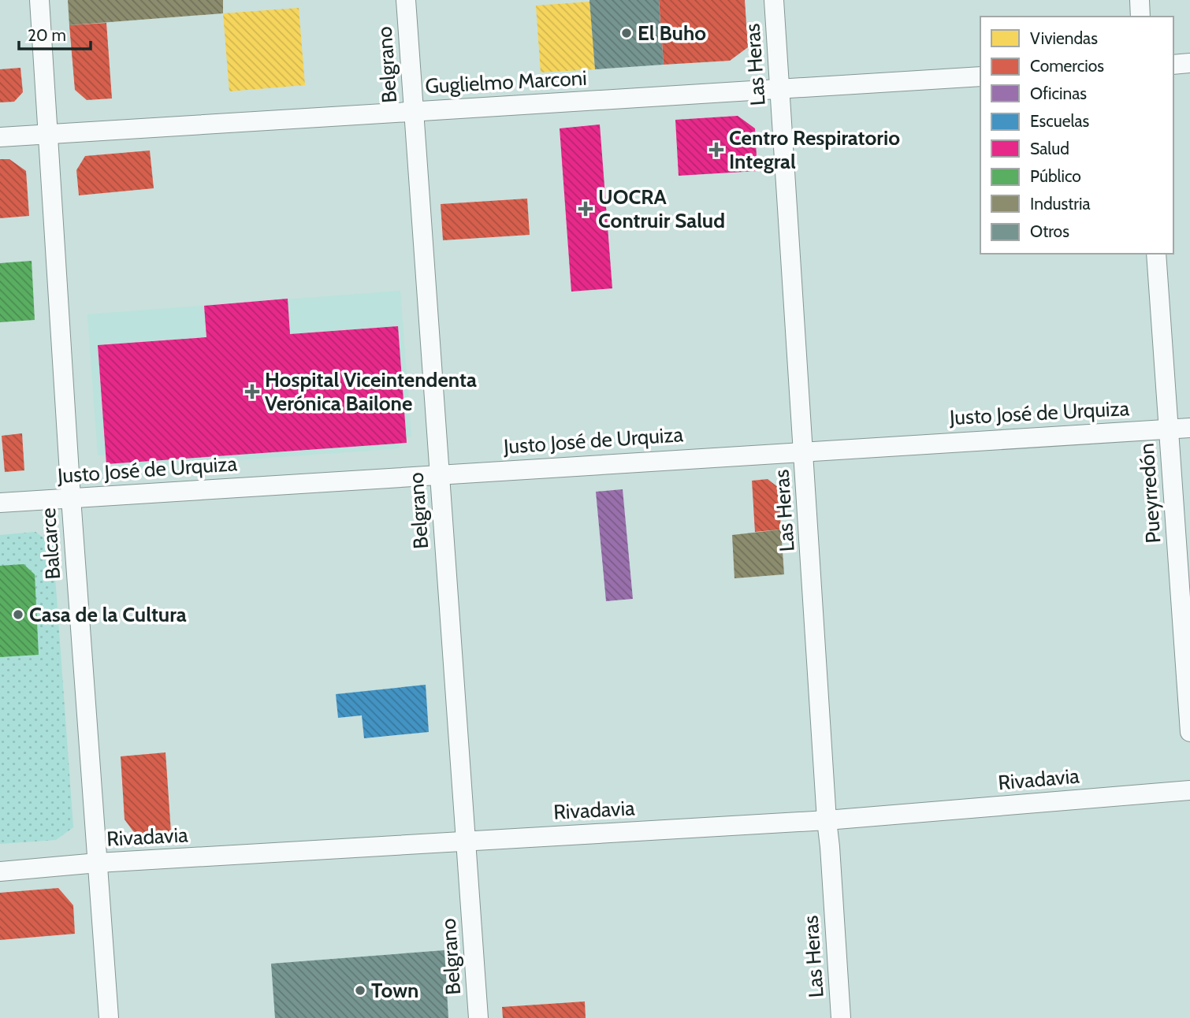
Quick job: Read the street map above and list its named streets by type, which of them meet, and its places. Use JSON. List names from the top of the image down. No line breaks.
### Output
{"streets":{"street":["Belgrano","Las Heras","Guglielmo Marconi","Justo José de Urquiza","Pueyrredón","Balcarce","Rivadavia"]},"crossings":[["Belgrano","Guglielmo Marconi"],["Belgrano","Justo José de Urquiza"],["Belgrano","Rivadavia"],["Las Heras","Guglielmo Marconi"],["Las Heras","Justo José de Urquiza"],["Las Heras","Rivadavia"],["Guglielmo Marconi","Balcarce"],["Justo José de Urquiza","Pueyrredón"],["Justo José de Urquiza","Balcarce"],["Balcarce","Rivadavia"]],"places":{"other":["El Buho","Casa de la Cultura","Town"],"health":["Centro Respiratorio Integral","UOCRA Contruir Salud","Hospital Viceintendenta Verónica Bailone"]},"legend":["Viviendas","Comercios","Oficinas","Escuelas","Salud","Público","Industria","Otros"],"scale_bar":"20 m"}
